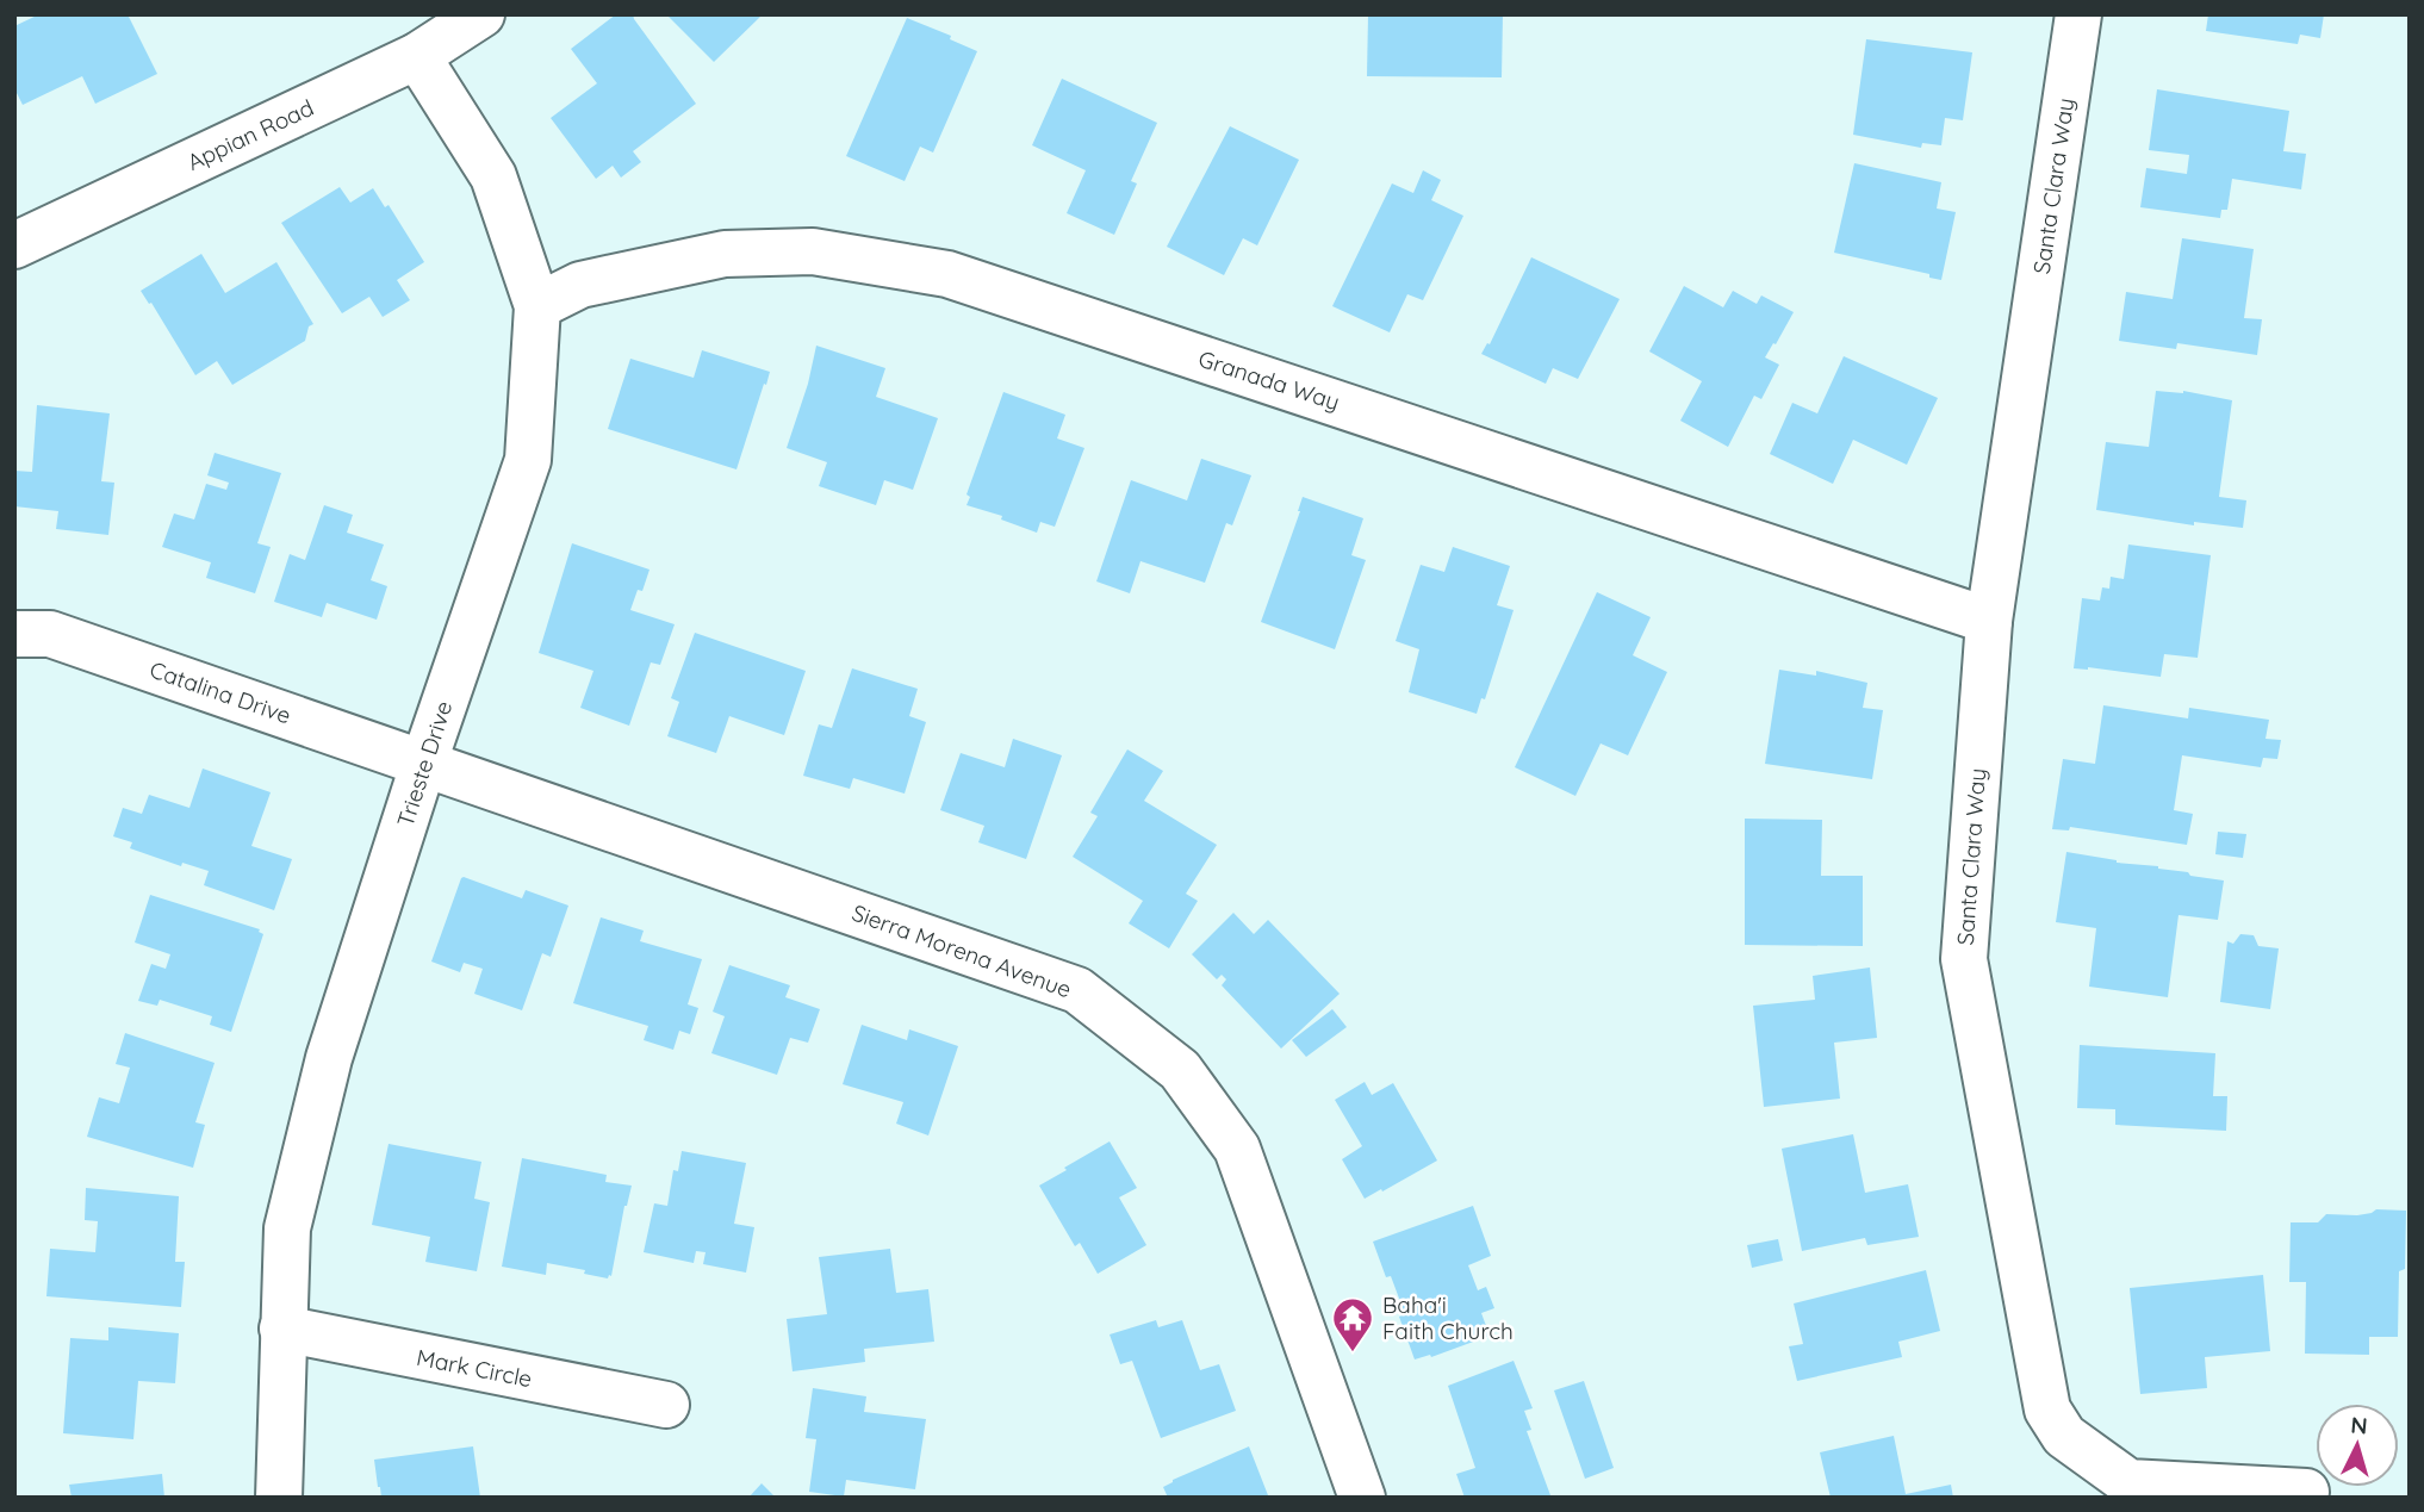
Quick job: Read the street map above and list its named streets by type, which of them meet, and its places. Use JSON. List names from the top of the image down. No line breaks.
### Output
{"streets":{"street":["Appian Road","Santa Clara Way","Granada Way","Catalina Drive","Trieste Drive","Sierra Morena Avenue","Mark Circle"]},"crossings":[["Appian Road","Trieste Drive"],["Santa Clara Way","Granada Way"],["Granada Way","Trieste Drive"],["Catalina Drive","Trieste Drive"],["Catalina Drive","Sierra Morena Avenue"],["Trieste Drive","Sierra Morena Avenue"],["Trieste Drive","Mark Circle"]],"places":{"temple":["Baha'i Faith Church"]},"north":"top"}
